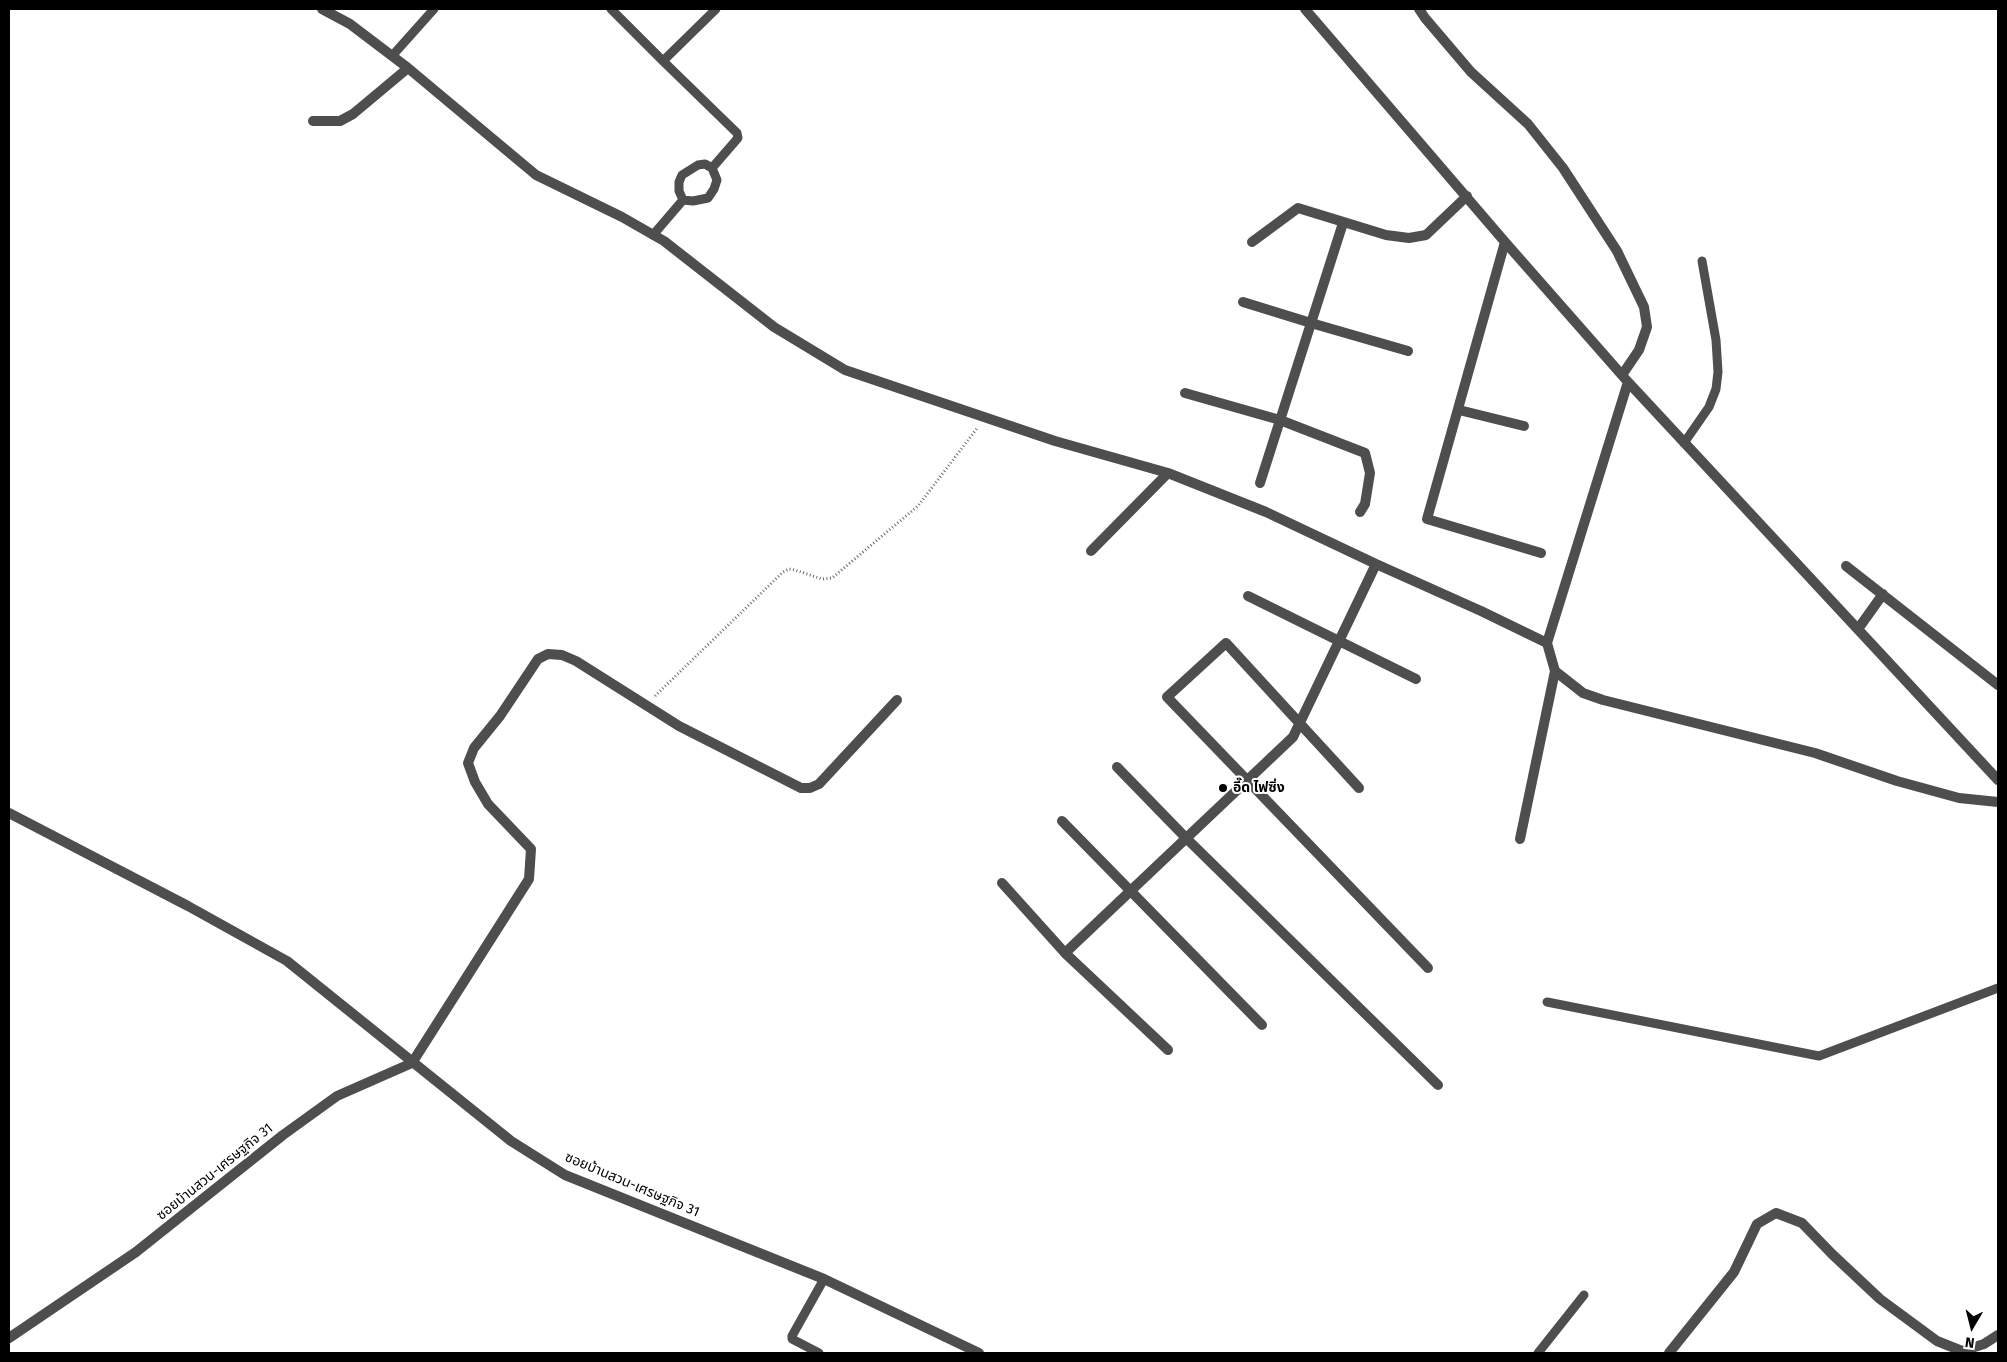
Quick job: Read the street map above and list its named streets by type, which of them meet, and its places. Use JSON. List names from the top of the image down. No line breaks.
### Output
{"streets":{"street":["ซอยบ้านสวน-เศรษฐกิจ 31"]},"places":["อี๊ด ไฟซิ่ง"],"north":"bottom"}
